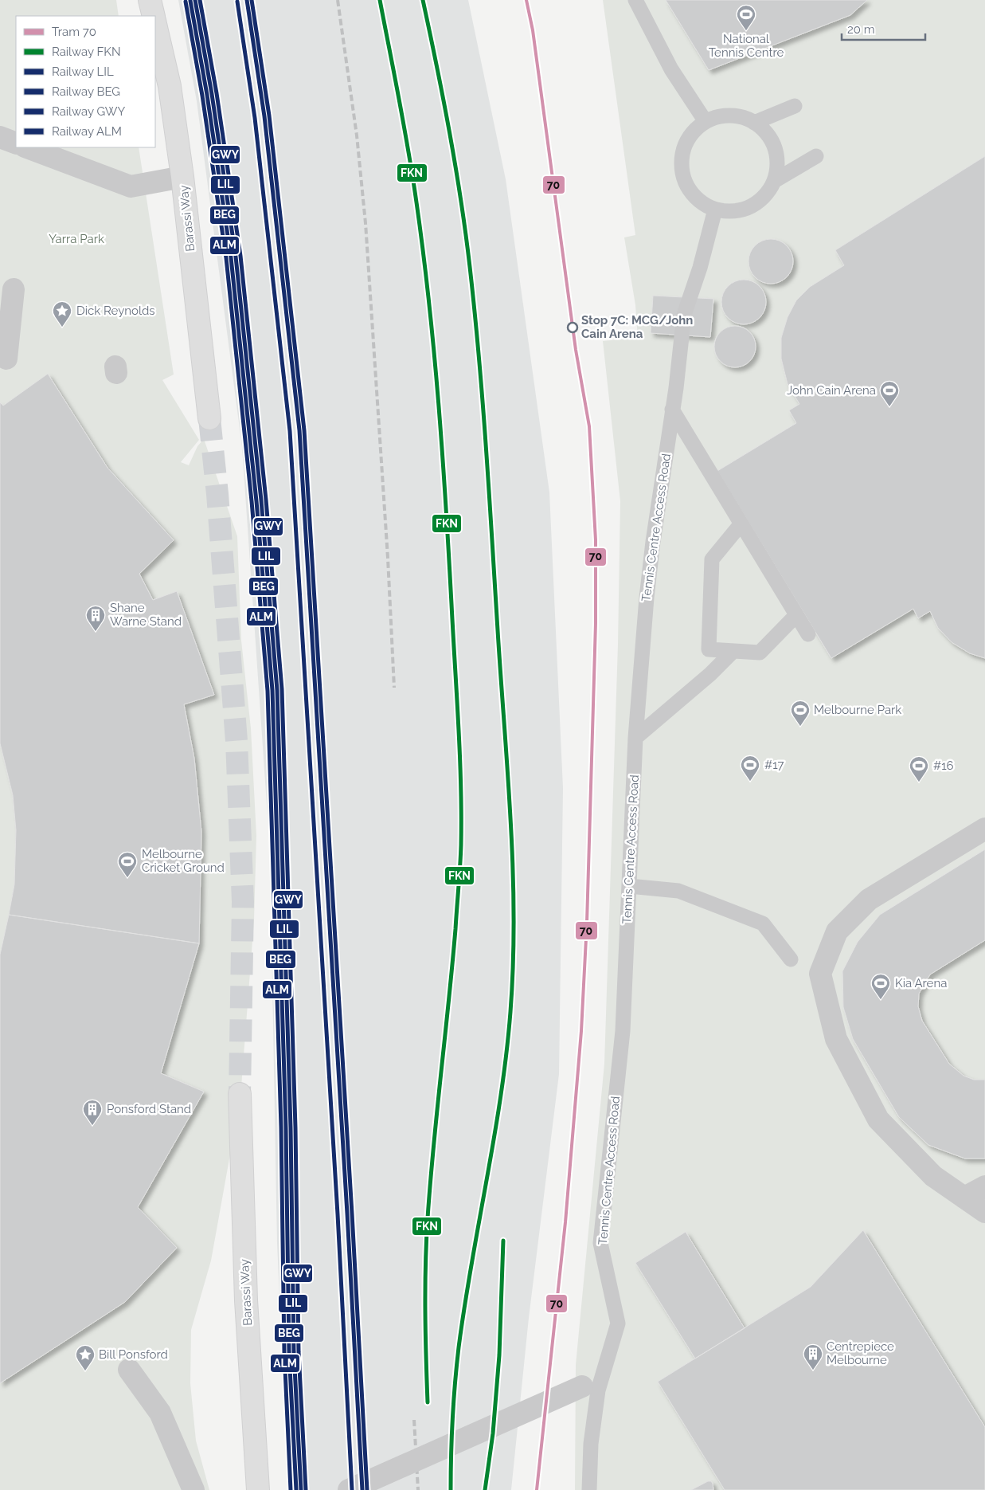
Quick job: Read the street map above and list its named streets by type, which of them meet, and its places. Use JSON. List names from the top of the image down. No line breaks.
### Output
{"streets":{"main road":["Barassi Way"],"lane":["Tennis Centre Access Road"]},"parks":["Yarra Park"],"places":{"sports":["National Tennis Centre","John Cain Arena","Melbourne Park","#17","#16","Melbourne Cricket Ground","Kia Arena"],"other":["Stop 7C: MCG/John Cain Arena"],"place":["Dick Reynolds","Bill Ponsford"],"building":["Shane Warne Stand","Ponsford Stand","Centrepiece Melbourne"]},"lines":["tram line 70","rail line FKN","rail line LIL","rail line GWY","rail line BEG","rail line ALM"],"legend":["Tram 70","Railway FKN","Railway LIL","Railway BEG","Railway GWY","Railway ALM"],"scale_bar":"20 m"}
